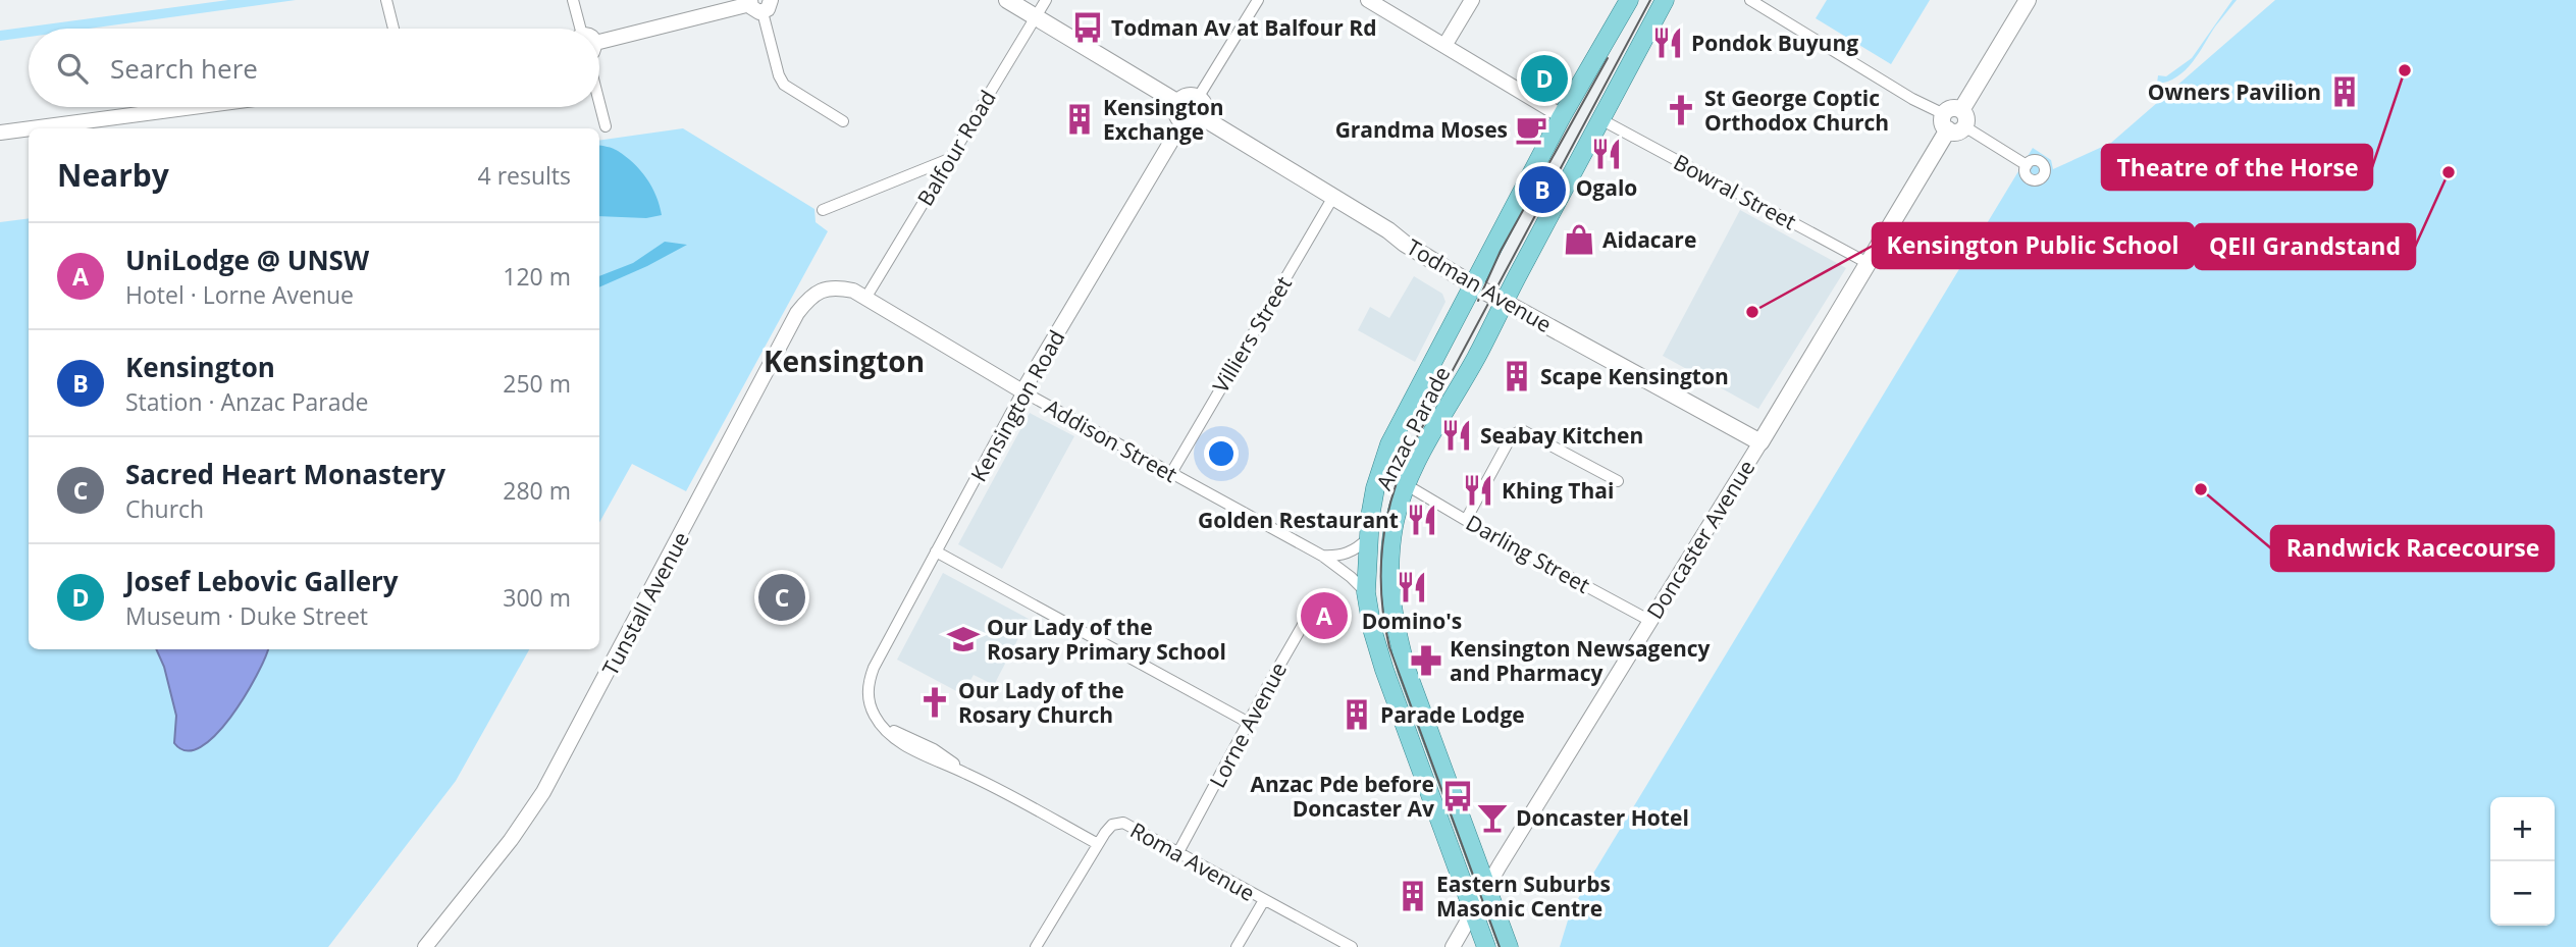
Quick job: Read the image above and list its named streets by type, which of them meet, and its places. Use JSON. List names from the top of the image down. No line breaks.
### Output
{"streets":{"main road":["Todman Avenue","Anzac Parade","Doncaster Avenue"],"street":["Balfour Road","Bowral Street","Villiers Street","Kensington Road","Addison Street","Darling Street","Tunstall Avenue","Lorne Avenue","Roma Avenue"]},"crossings":[["Balfour Road","Addison Street"],["Balfour Road","Tunstall Avenue"],["Bowral Street","Anzac Parade"],["Bowral Street","Doncaster Avenue"],["Todman Avenue","Villiers Street"],["Todman Avenue","Kensington Road"],["Todman Avenue","Anzac Parade"],["Todman Avenue","Doncaster Avenue"],["Villiers Street","Addison Street"],["Kensington Road","Addison Street"],["Kensington Road","Roma Avenue"],["Anzac Parade","Addison Street"],["Anzac Parade","Doncaster Avenue"],["Anzac Parade","Darling Street"],["Addison Street","Tunstall Avenue"],["Doncaster Avenue","Darling Street"],["Lorne Avenue","Roma Avenue"]],"districts":["Kensington"],"places":{"bus stop":["Todman Av at Balfour Rd","Anzac Pde before Doncaster Av"],"restaurant":["Pondok Buyung","Ogalo","Seabay Kitchen","Khing Thai","Golden Restaurant","Domino's"],"other":["Theatre of the Horse","QEII Grandstand","Kensington Public School","Randwick Racecourse"],"building":["Owners Pavilion","Kensington Exchange","Scape Kensington","Parade Lodge","Eastern Suburbs Masonic Centre"],"church":["St George Coptic Orthodox Church","Our Lady of the Rosary Church"],"cafe":["Grandma Moses"],"shop":["Aidacare"],"school or university":["Our Lady of the Rosary Primary School"],"pharmacy":["Kensington Newsagency and Pharmacy"],"bar":["Doncaster Hotel"]},"page":{"search":"Search here","pins":["D","B","C","A"],"heading":["Nearby","4 results"],"list":[{"mark":"A","name":"UniLodge @ UNSW","note":"Hotel · Lorne Avenue","value":"120 m"},{"mark":"B","name":"Kensington","note":"Station · Anzac Parade","value":"250 m"},{"mark":"C","name":"Sacred Heart Monastery","note":"Church","value":"280 m"},{"mark":"D","name":"Josef Lebovic Gallery","note":"Museum · Duke Street","value":"300 m"}],"map_buttons":["+","−"]}}
